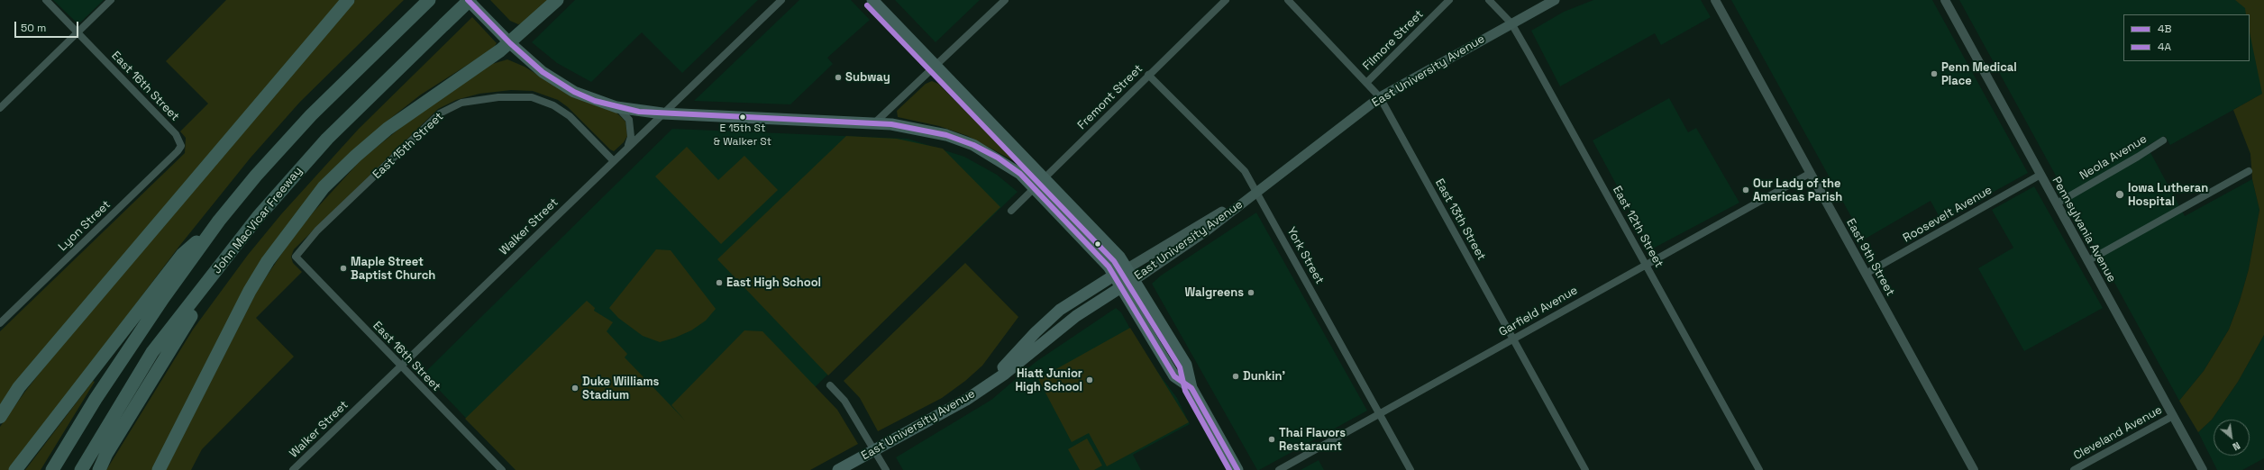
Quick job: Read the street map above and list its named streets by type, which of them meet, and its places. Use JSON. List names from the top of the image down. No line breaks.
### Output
{"streets":{"highway":["John MacVicar Freeway"],"main road":["East University Avenue"],"street":["Filmore Street","East 16th Street","Fremont Street","East 15th Street","Neola Avenue","Roosevelt Avenue","East 13th Street","Lyon Street","Walker Street","East 12th Street","Pennsylvania Avenue","York Street","East 9th Street","Garfield Avenue","Cleveland Avenue"]},"crossings":[["Filmore Street","East 13th Street"],["East University Avenue","East 13th Street"],["East University Avenue","East 12th Street"],["East University Avenue","York Street"],["East 16th Street","East 15th Street"],["East 16th Street","Lyon Street"],["East 16th Street","Walker Street"],["Fremont Street","York Street"],["East 15th Street","Walker Street"],["Neola Avenue","Pennsylvania Avenue"],["Roosevelt Avenue","Pennsylvania Avenue"],["Roosevelt Avenue","East 9th Street"],["East 13th Street","Garfield Avenue"],["East 12th Street","Garfield Avenue"],["Pennsylvania Avenue","Cleveland Avenue"],["York Street","Garfield Avenue"],["East 9th Street","Garfield Avenue"]],"places":["Penn Medical Place","Subway","E 15th St & Walker St","Our Lady of the Americas Parish","Iowa Lutheran Hospital","Maple Street Baptist Church","East High School","Walgreens","Dunkin'","Hiatt Junior High School","Duke Williams Stadium","Thai Flavors Restaraunt"],"lines":["transit line 4B","transit line 4A"],"legend":["4B","4A"],"scale_bar":"50 m","north":"bottom right"}
